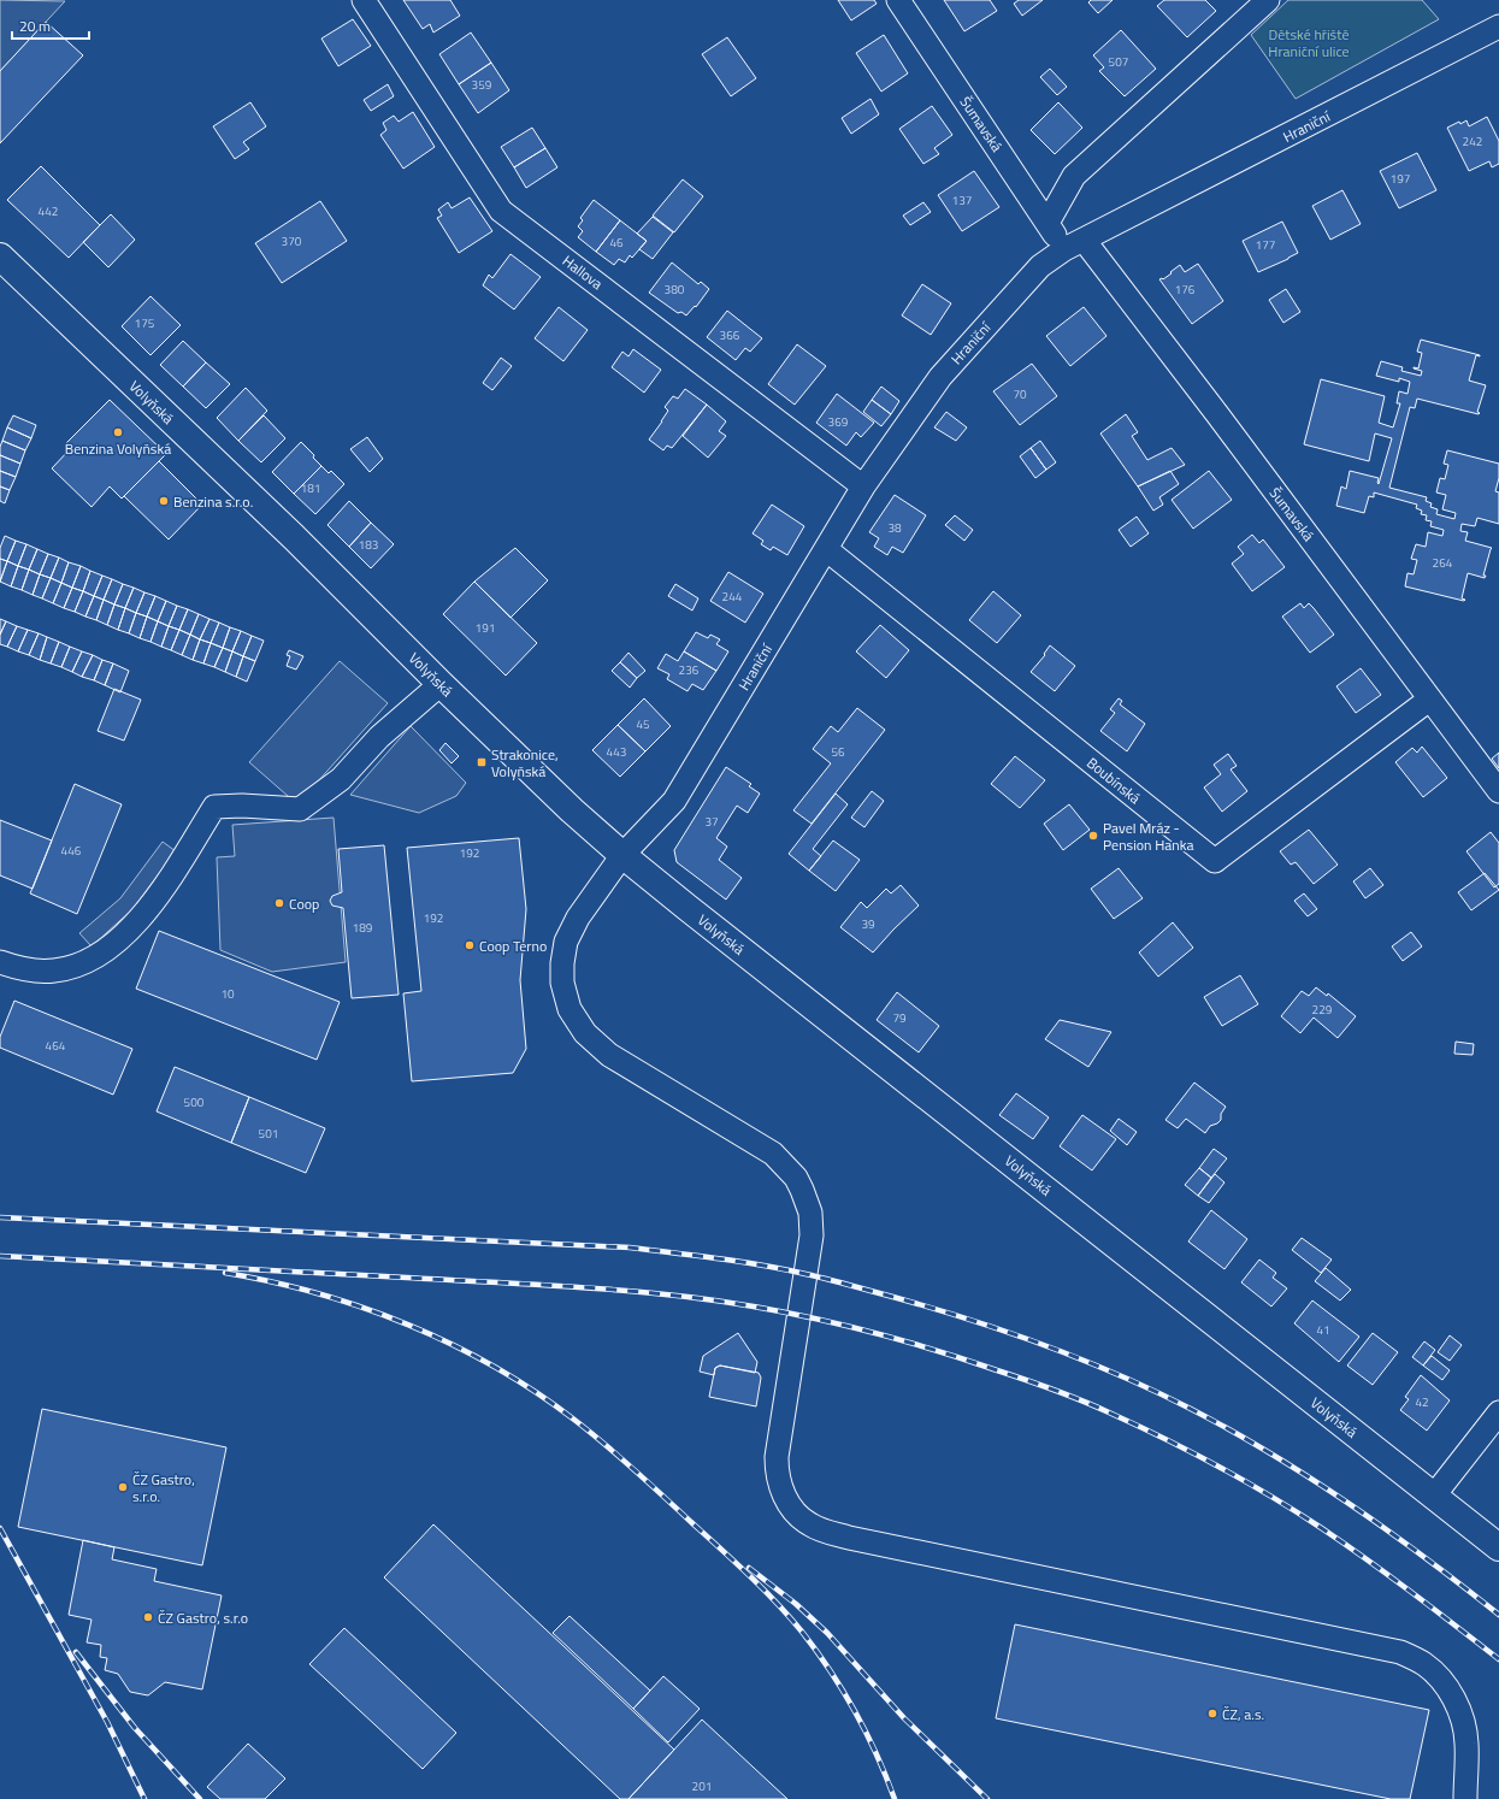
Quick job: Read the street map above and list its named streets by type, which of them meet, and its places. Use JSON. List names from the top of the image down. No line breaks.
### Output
{"streets":{"main road":["Volyňská"],"street":["Šumavská","Hraniční","Hallova","Boubínská"]},"crossings":[["Šumavská","Hraniční"],["Šumavská","Boubínská"],["Hraniční","Hallova"],["Hraniční","Volyňská"],["Hraniční","Boubínská"]],"parks":["Dětské hřiště Hraniční ulice"],"places":{"other":["Benzina Volyňská","Benzina s.r.o.","Pavel Mráz - Pension Hanka","Coop","Coop Terno","ČZ Gastro, s.r.o.","ČZ Gastro, s.r.o","ČZ, a.s."],"transit":["Strakonice, Volyňská"]},"house_numbers":["507","359","242","197","137","442","370","46","177","380","176","175","366","70","369","181","38","183","264","244","191","236","45","443","56","37","446","192","192","39","189","10","229","79","464","500","501","41","42","201"],"scale_bar":"20 m"}
